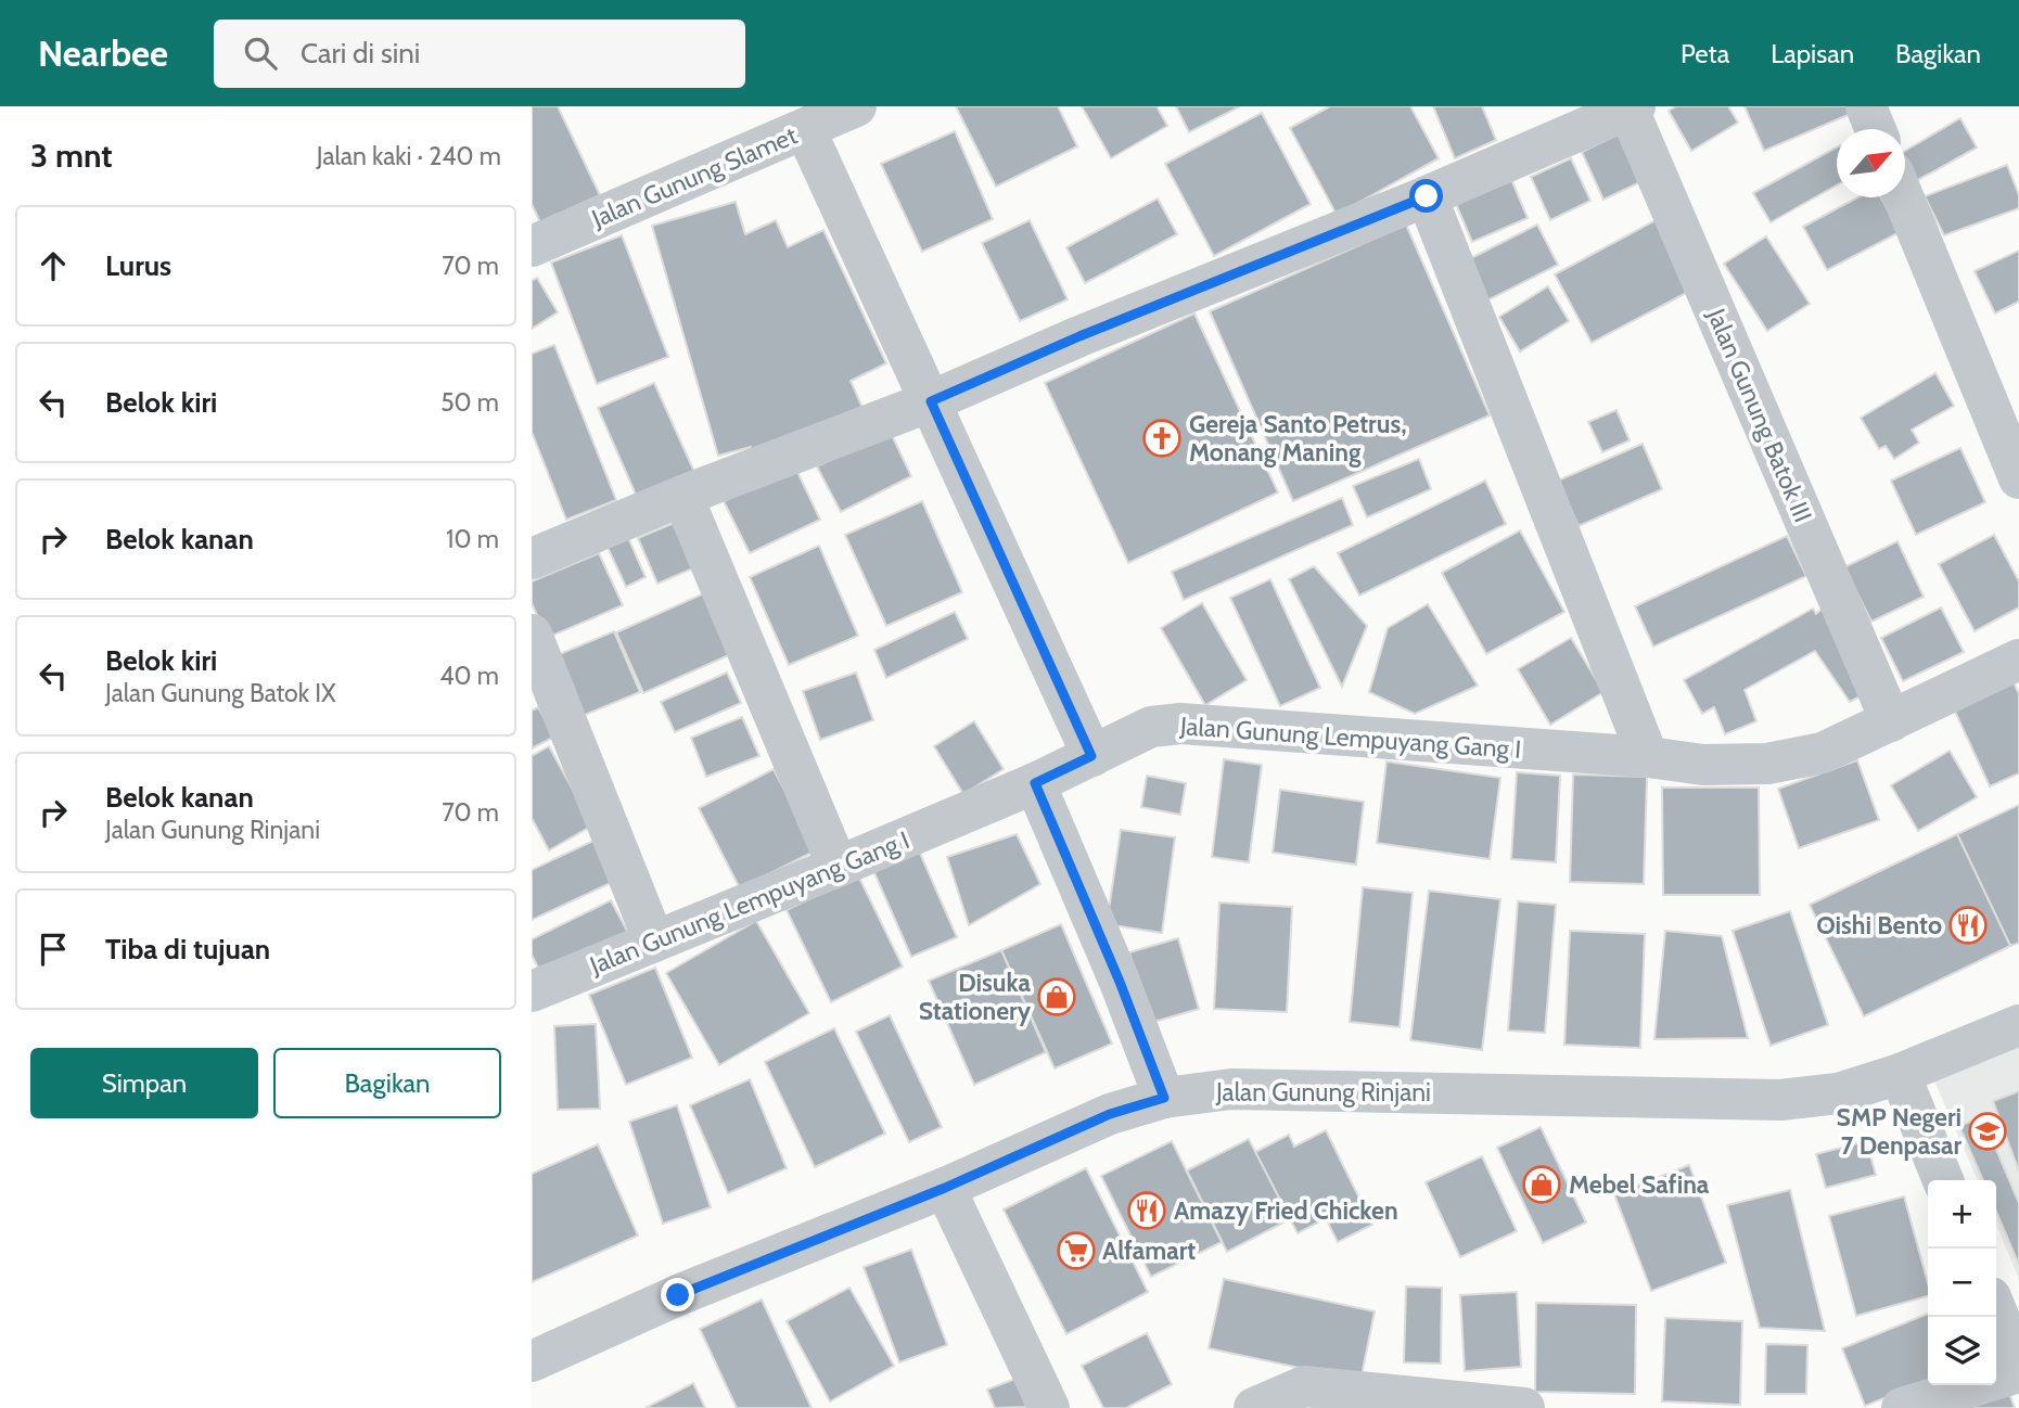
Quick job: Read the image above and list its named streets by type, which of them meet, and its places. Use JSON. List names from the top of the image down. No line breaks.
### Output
{"streets":{"street":["Jalan Gunung Slamet","Jalan Gunung Batok III","Jalan Gunung Lempuyang Gang I","Jalan Gunung Rinjani"]},"crossings":[["Jalan Gunung Batok III","Jalan Gunung Lempuyang Gang I"]],"places":{"church":["Gereja Santo Petrus, Monang Maning"],"restaurant":["Oishi Bento","Amazy Fried Chicken"],"shop":["Disuka Stationery","Mebel Safina"],"school or university":["SMP Negeri 7 Denpasar"],"supermarket":["Alfamart"]},"north":"top right","page":{"header":"Nearbee","search":"Cari di sini","nav":["Peta","Lapisan","Bagikan"],"heading":["3 mnt","Jalan kaki · 240 m"],"list":[["Lurus","70 m"],["Belok kiri","50 m"],["Belok kanan","10 m"],["Belok kiri","Jalan Gunung Batok IX","40 m"],["Belok kanan","Jalan Gunung Rinjani","70 m"],"Tiba di tujuan"],"buttons":["Simpan","Bagikan"],"map_buttons":["+","−"]}}
